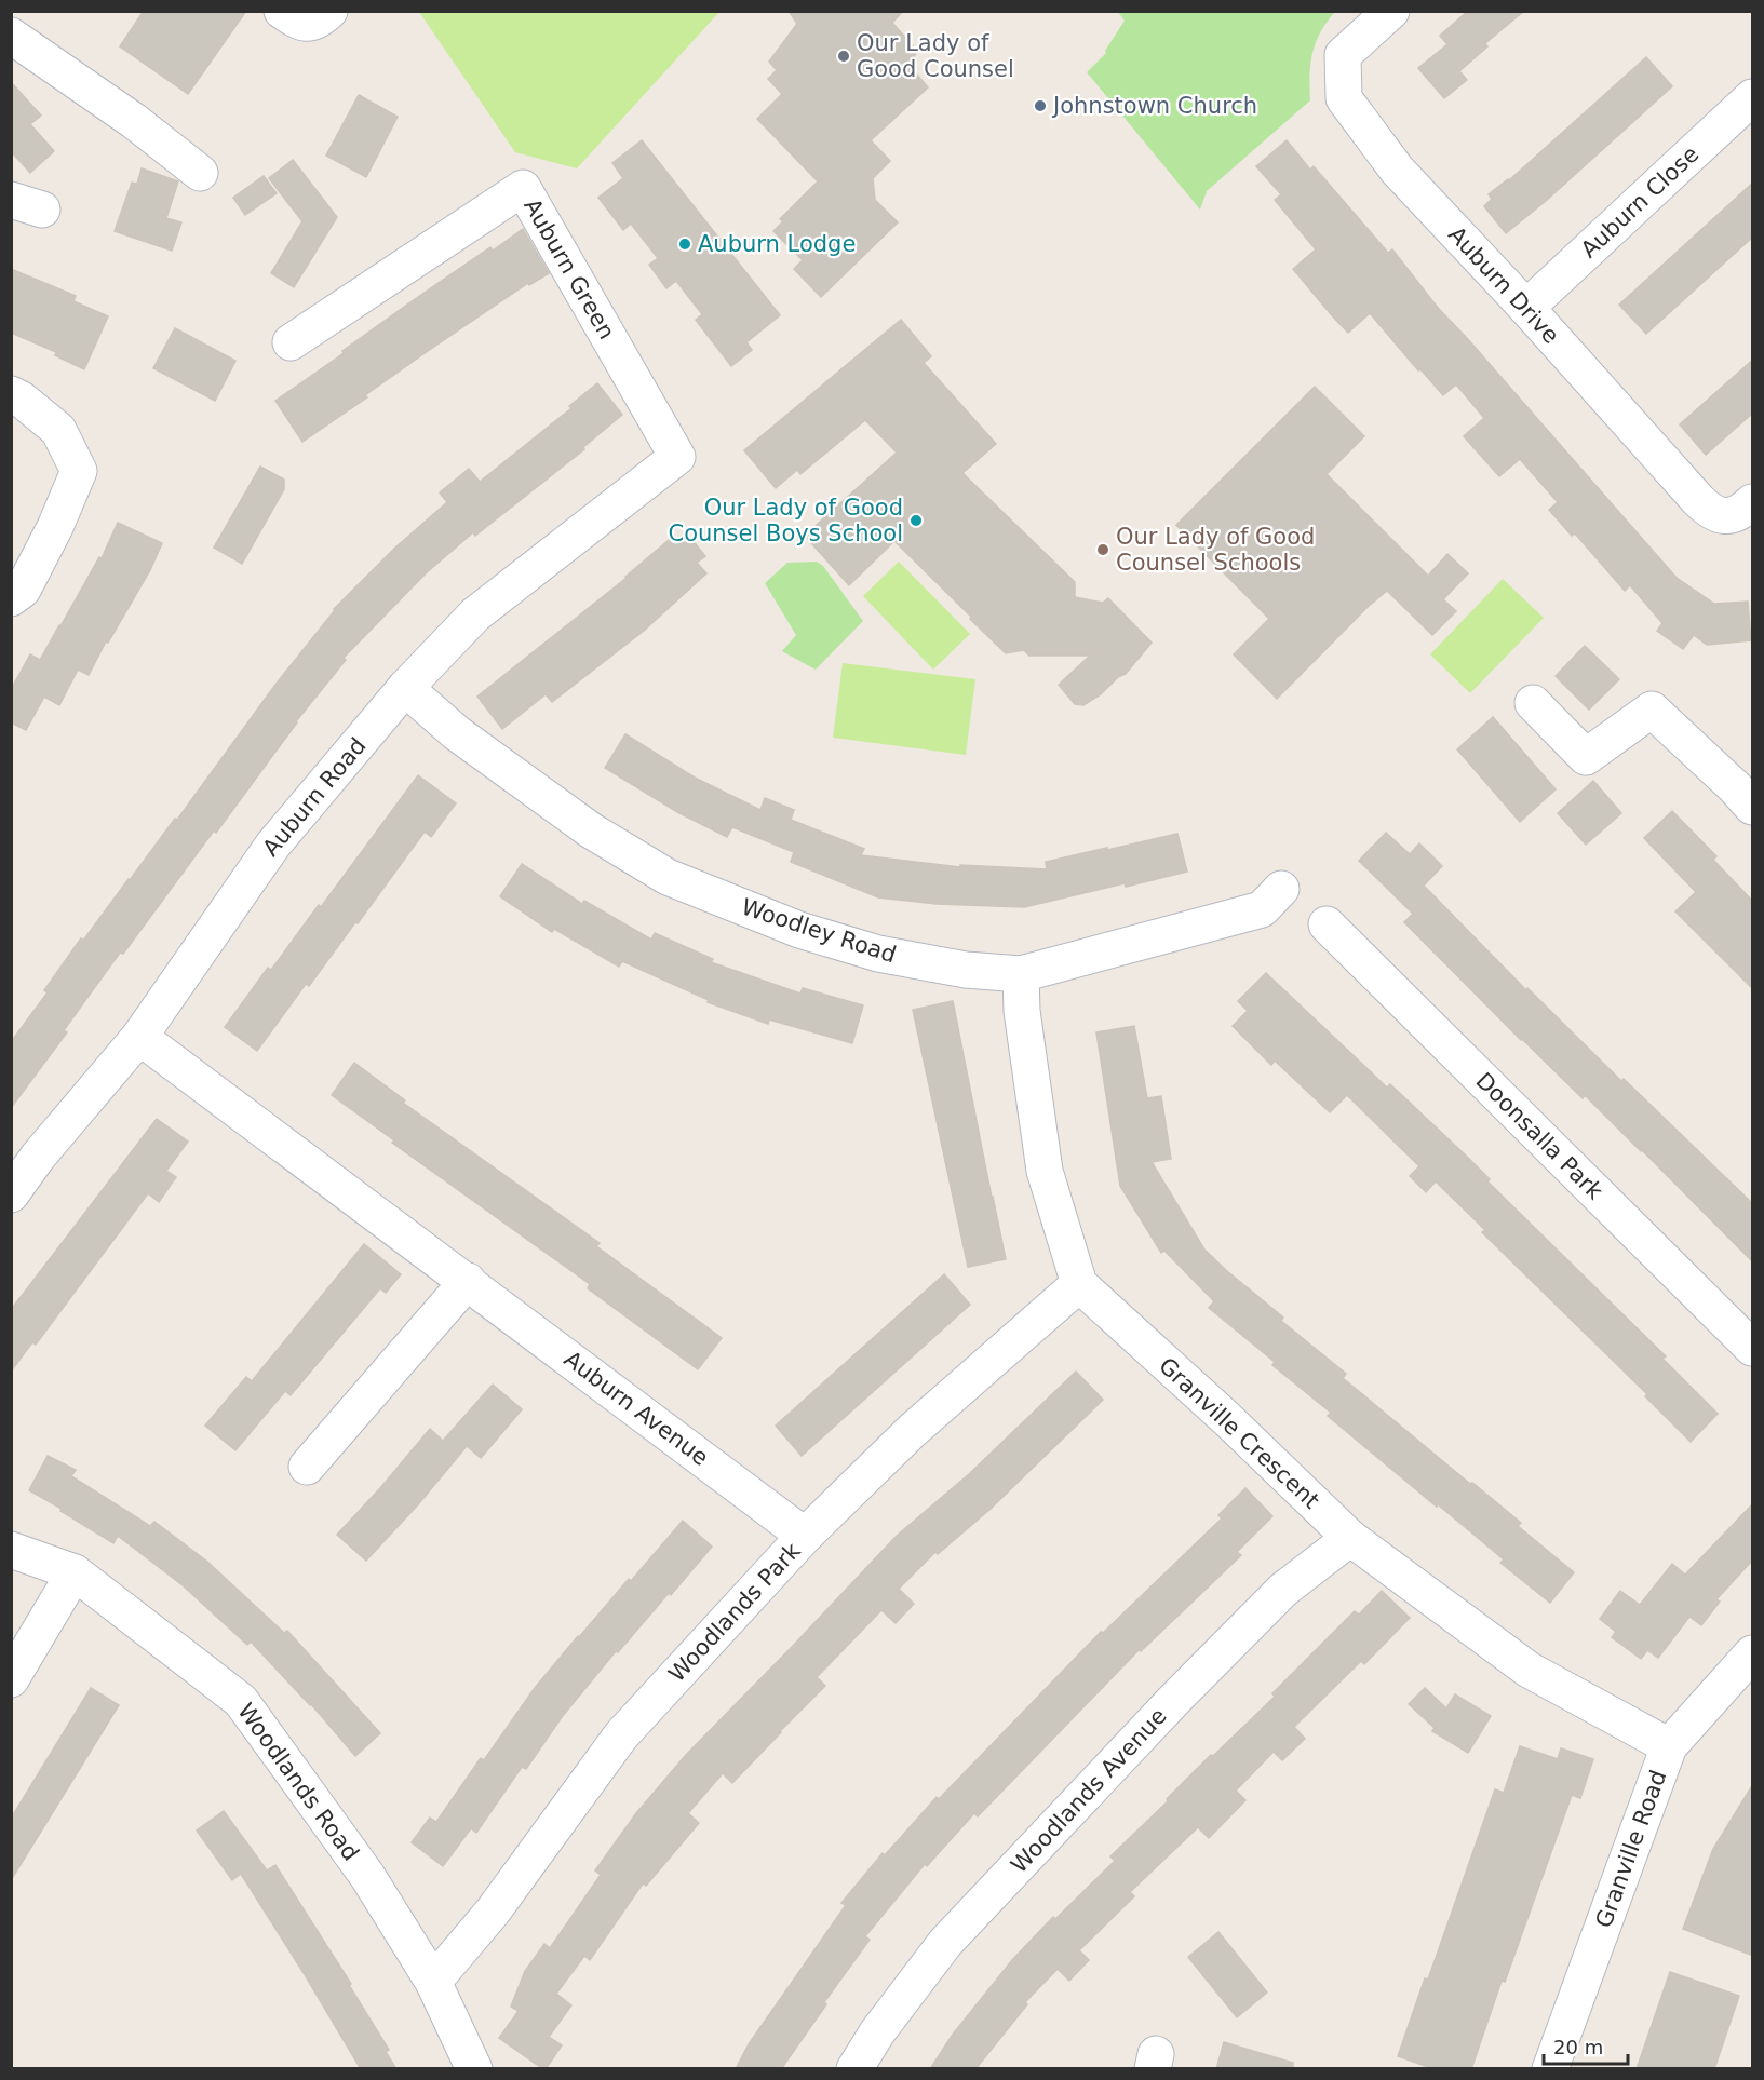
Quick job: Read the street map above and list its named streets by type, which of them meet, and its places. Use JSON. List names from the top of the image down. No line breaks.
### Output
{"streets":{"street":["Auburn Close","Auburn Green","Auburn Drive","Auburn Road","Woodley Road","Doonsalla Park","Auburn Avenue","Granville Crescent","Woodlands Park","Woodlands Road","Woodlands Avenue","Granville Road"]},"crossings":[["Auburn Close","Auburn Drive"],["Auburn Green","Auburn Road"],["Auburn Road","Woodley Road"],["Auburn Road","Auburn Avenue"],["Auburn Avenue","Woodlands Park"],["Granville Crescent","Woodlands Park"],["Granville Crescent","Woodlands Avenue"],["Granville Crescent","Granville Road"],["Woodlands Park","Woodlands Road"]],"places":["Our Lady of Good Counsel","Johnstown Church","Auburn Lodge","Our Lady of Good Counsel Boys School","Our Lady of Good Counsel Schools"],"scale_bar":"20 m"}
